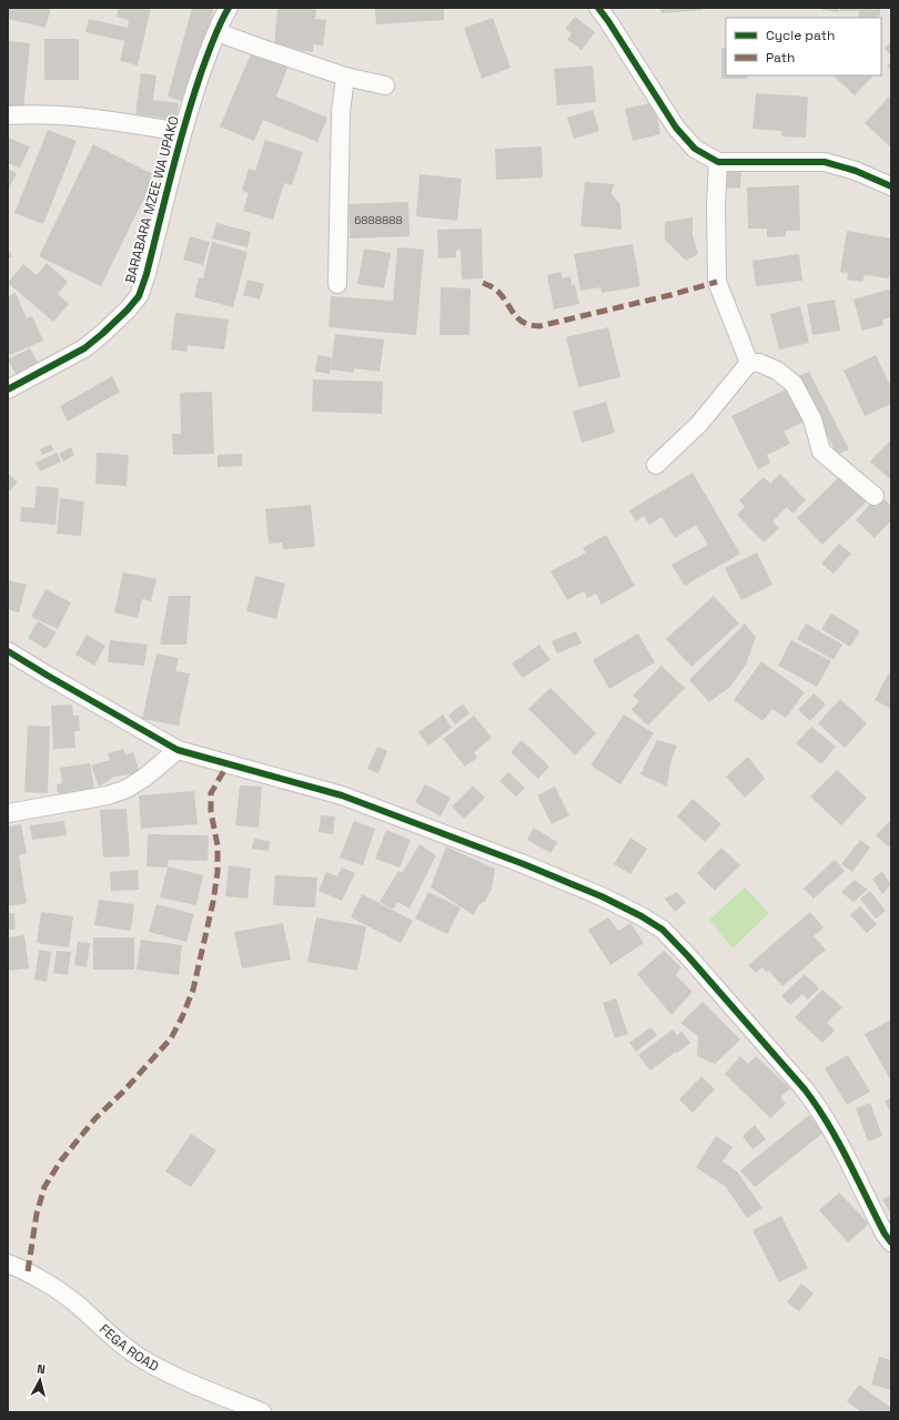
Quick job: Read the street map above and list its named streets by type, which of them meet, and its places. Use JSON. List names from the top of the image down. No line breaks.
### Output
{"streets":{"street":["BARABARA MZEE WA UPAKO","FEGA ROAD"]},"house_numbers":["6888888"],"legend":["Cycle path","Path"],"north":"top"}
